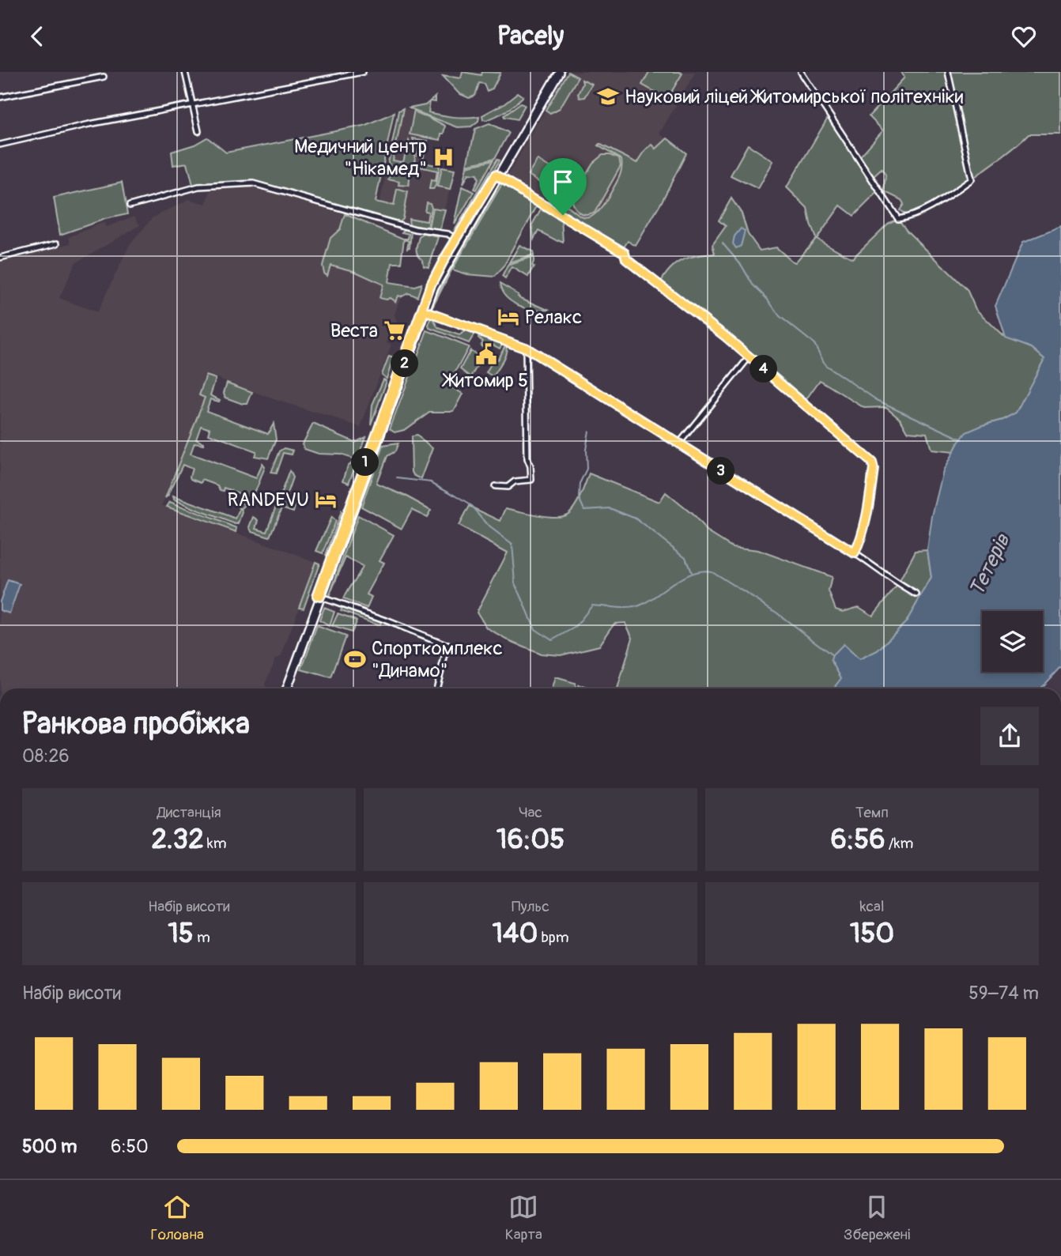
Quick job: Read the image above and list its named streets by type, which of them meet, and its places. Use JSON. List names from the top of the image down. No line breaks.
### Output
{"water":["Тетерів"],"places":{"school or university":["Науковий ліцей Житомирської політехніки"],"hospital":["Медичний центр \"Нікамед\""],"hotel":["Релакс","RANDEVU"],"supermarket":["Веста"],"public building":["Житомир 5"],"sports":["Спорткомплекс \"Динамо\""]},"page":{"header":"Pacely","pins":["2","4","1","3"],"heading":["Ранкова пробіжка","08:26"],"stats":[["Дистанція","2.32 km"],["Час","16:05"],["Темп","6:56 /km"],["Набір висоти","15 m"],["Пульс","140 bpm"],["kcal","150"]],"chart":["Набір висоти","59–74 m"],"list":[{"name":"500 m","note":"6:50"}],"tabs":["Головна","Карта","Збережені"]}}
